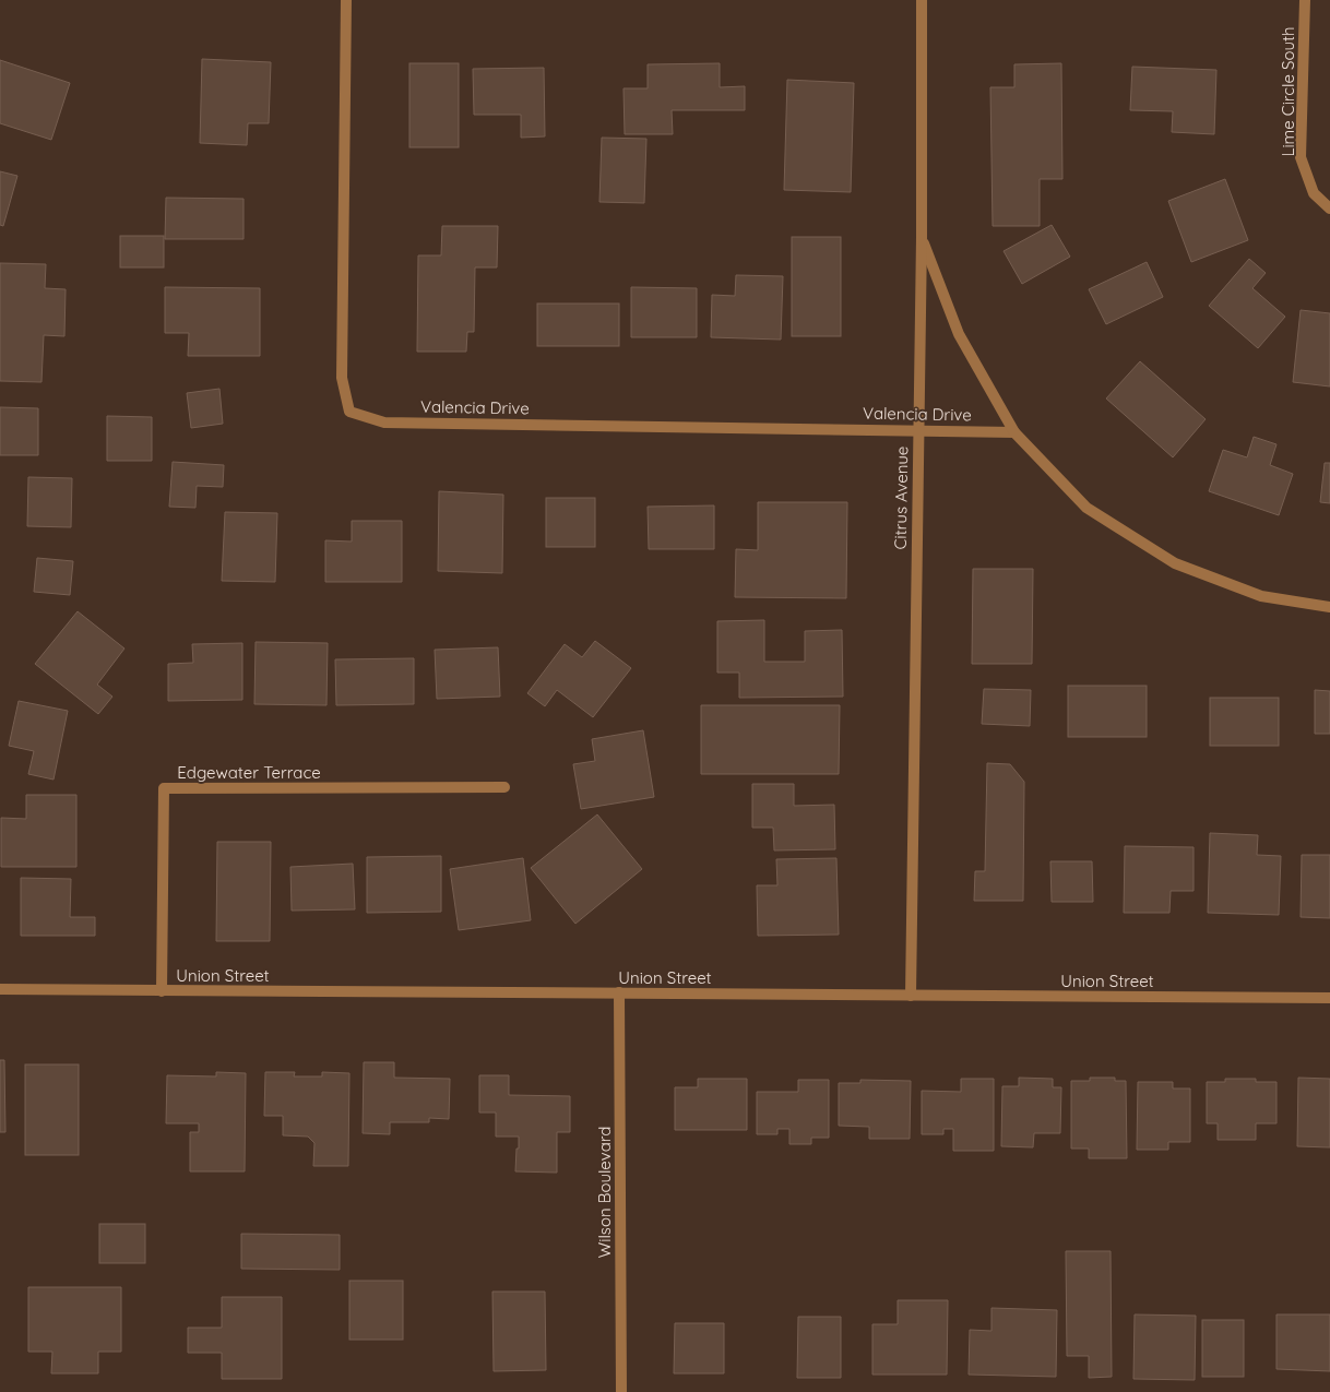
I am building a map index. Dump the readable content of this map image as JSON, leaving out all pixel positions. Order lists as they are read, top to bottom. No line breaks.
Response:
{"streets":{"street":["Lime Circle South","Valencia Drive","Citrus Avenue","Edgewater Terrace","Union Street","Wilson Boulevard"]},"crossings":[["Valencia Drive","Citrus Avenue"],["Citrus Avenue","Union Street"],["Edgewater Terrace","Union Street"],["Union Street","Wilson Boulevard"]]}
